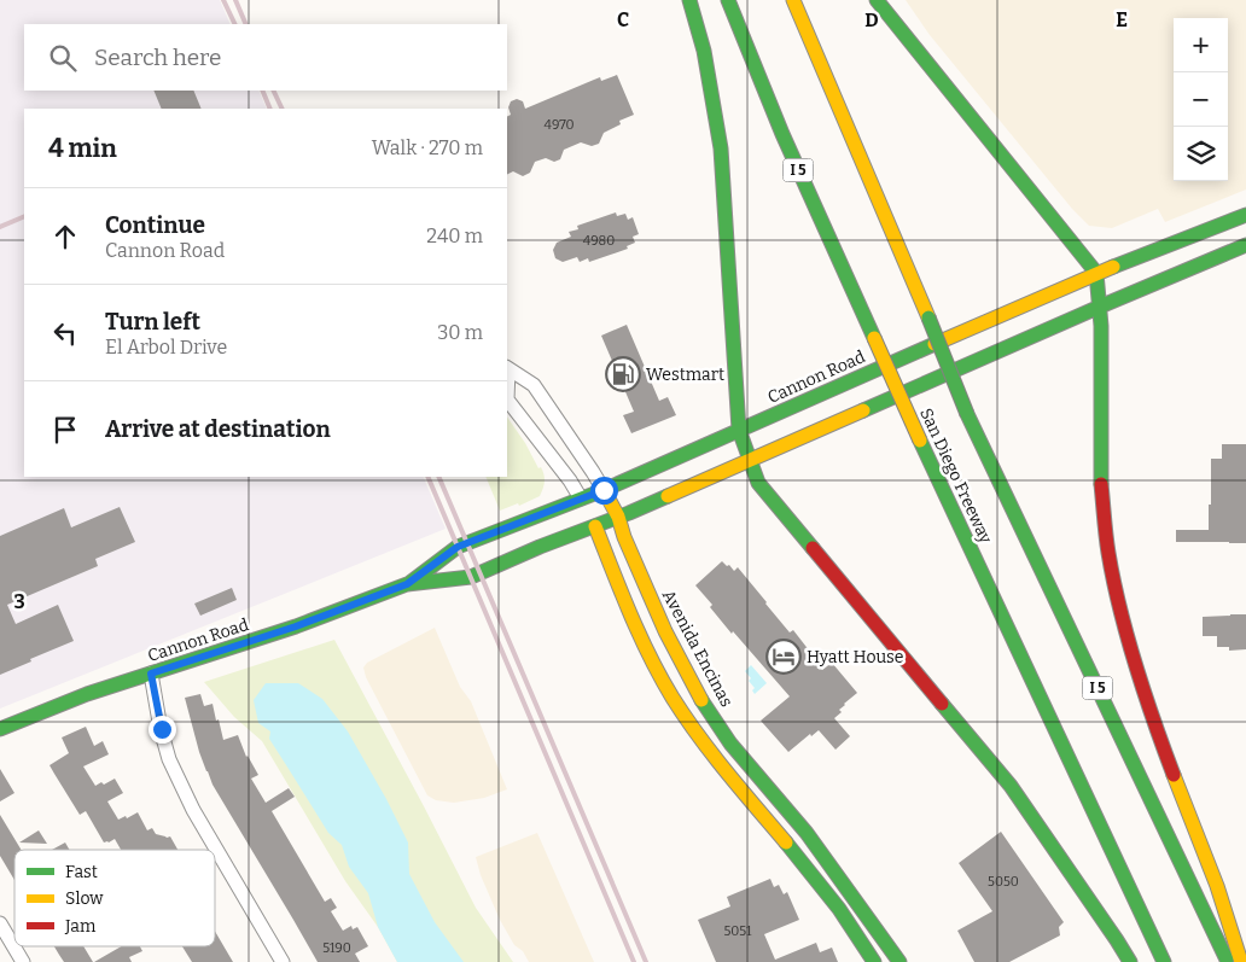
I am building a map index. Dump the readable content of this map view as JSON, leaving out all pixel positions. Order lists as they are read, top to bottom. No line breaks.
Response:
{"streets":{"main road":["I 5","Cannon Road","San Diego Freeway","Avenida Encinas"]},"crossings":[["Cannon Road","Avenida Encinas"]],"places":{"fuel station":["Westmart"],"hotel":["Hyatt House"]},"house_numbers":["4970","4980","5050","5051","5190"],"legend":["Fast","Slow","Jam"],"page":{"map_buttons":["+","−"],"search":"Search here","heading":["4 min","Walk · 270 m"],"list":[["Continue","Cannon Road","240 m"],["Turn left","El Arbol Drive","30 m"],"Arrive at destination"]},"grid":{"columns":["C","D","E"],"rows":["3"]}}
